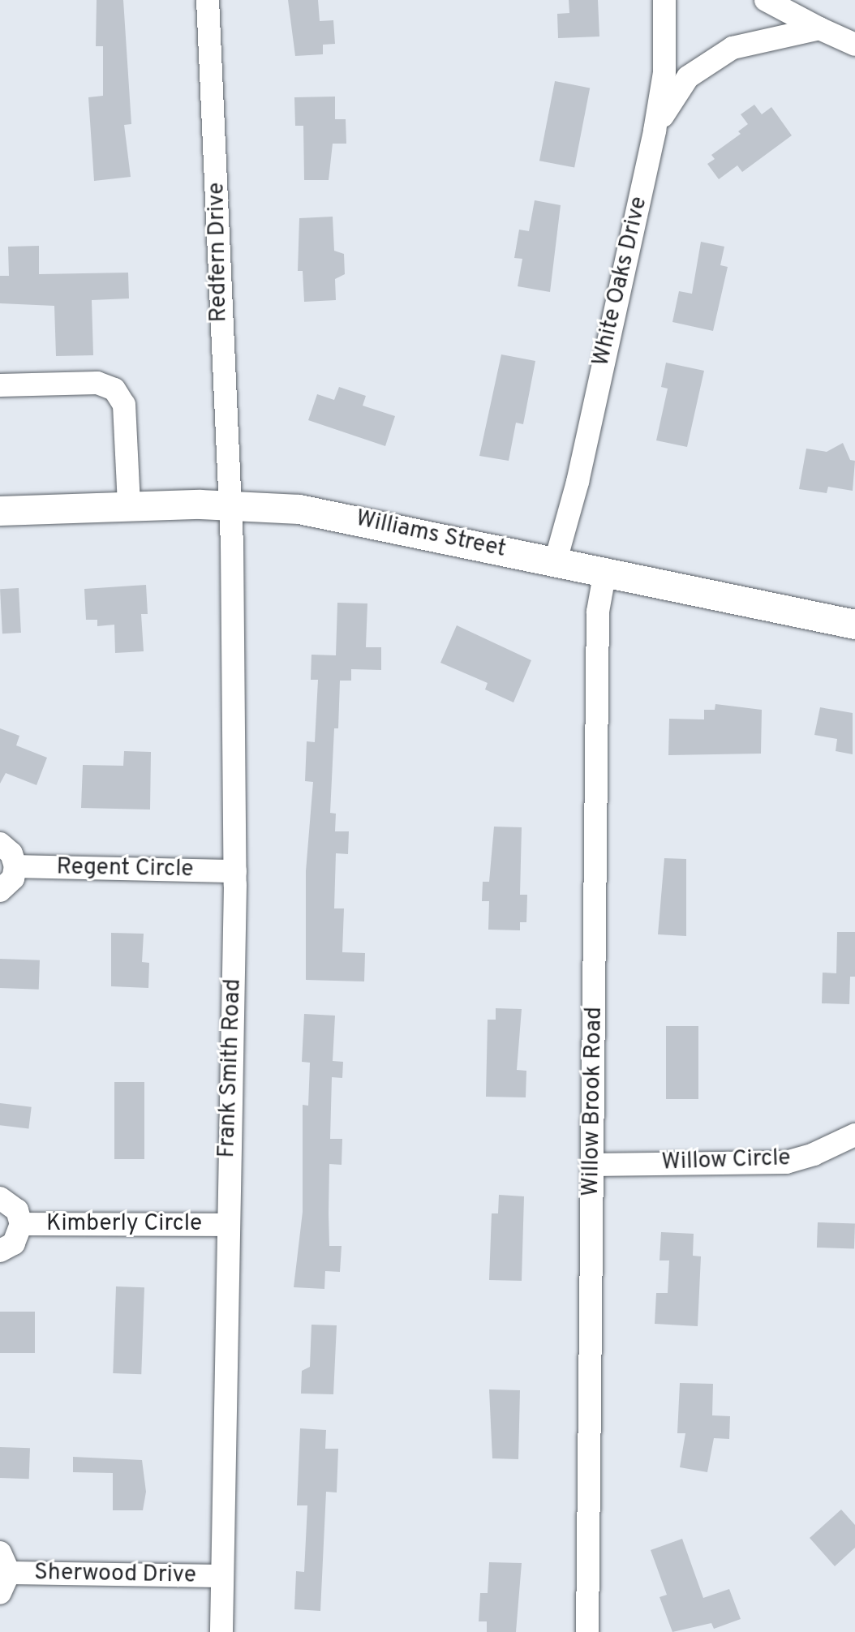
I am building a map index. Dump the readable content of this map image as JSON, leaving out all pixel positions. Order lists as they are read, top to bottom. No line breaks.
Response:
{"streets":{"main road":["Williams Street"],"street":["Redfern Drive","White Oaks Drive","Regent Circle","Frank Smith Road","Willow Brook Road","Willow Circle","Kimberly Circle","Sherwood Drive"]},"crossings":[["Redfern Drive","Williams Street"],["Redfern Drive","Frank Smith Road"],["White Oaks Drive","Williams Street"],["Williams Street","Frank Smith Road"],["Williams Street","Willow Brook Road"],["Regent Circle","Frank Smith Road"],["Frank Smith Road","Kimberly Circle"],["Frank Smith Road","Sherwood Drive"],["Willow Brook Road","Willow Circle"]]}
